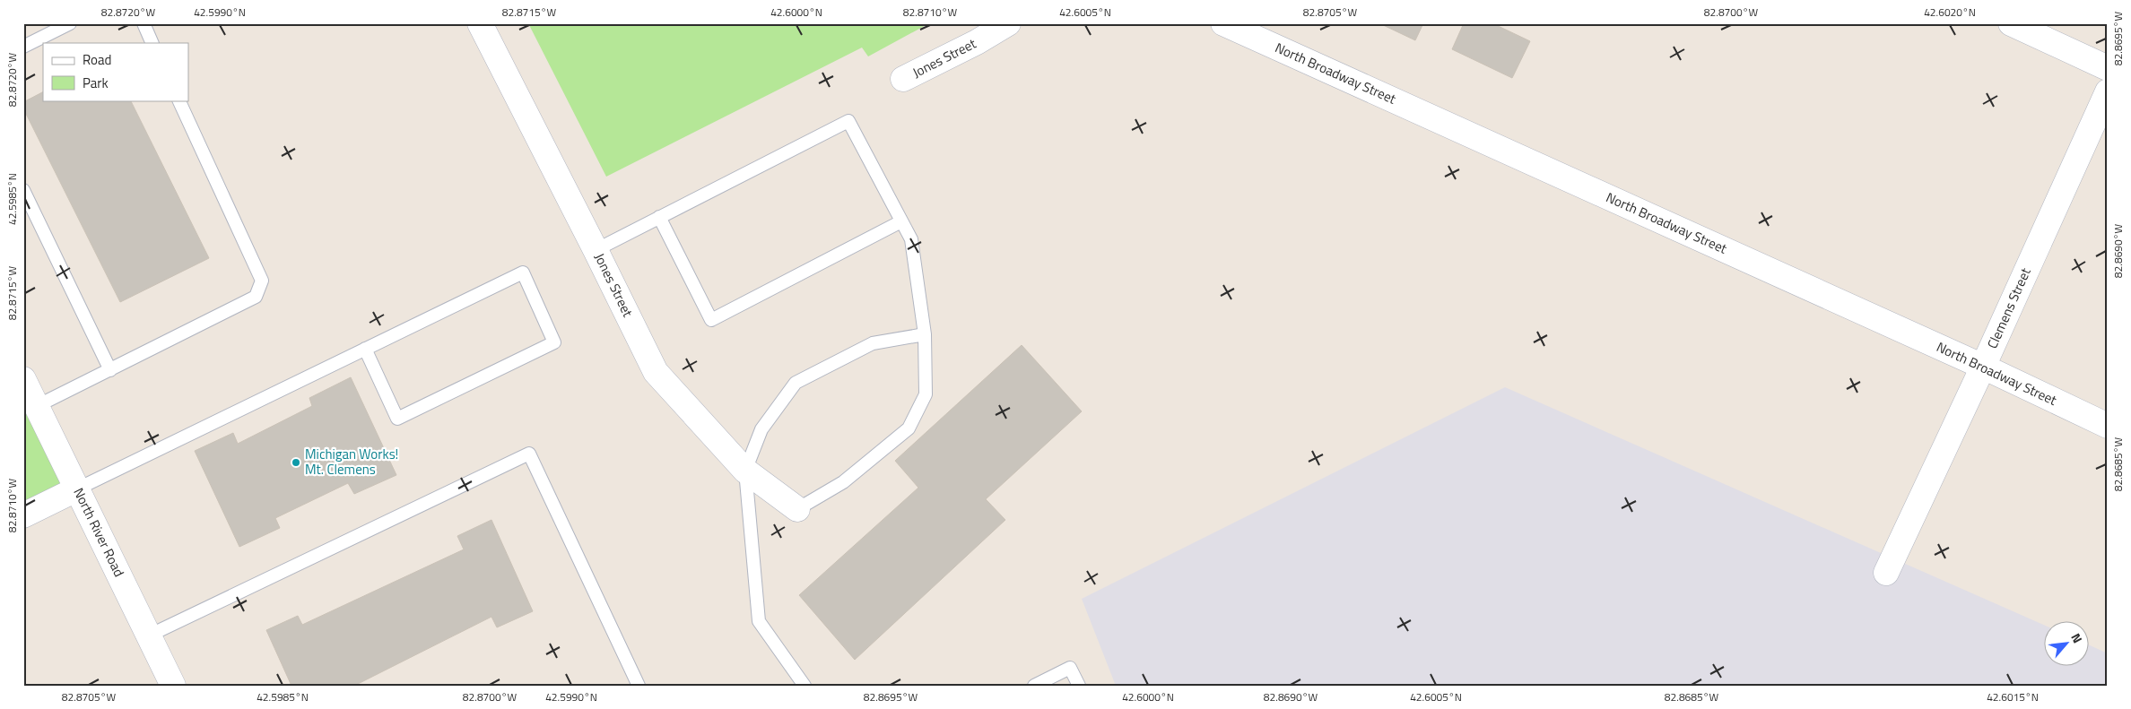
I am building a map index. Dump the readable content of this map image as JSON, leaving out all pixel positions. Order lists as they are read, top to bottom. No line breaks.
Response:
{"streets":{"street":["Jones Street","North Broadway Street","Clemens Street","North River Road"]},"crossings":[["North Broadway Street","Clemens Street"]],"places":["Michigan Works! Mt. Clemens"],"legend":["Road","Park"],"north":"top right","coordinates":["82.8720°W","42.5990°N","82.8715°W","42.6000°N","82.8710°W","42.6005°N","82.8705°W","82.8700°W","42.6020°N","82.8695°W","42.5985°N","82.8690°W","82.8685°W","42.6015°N"]}
